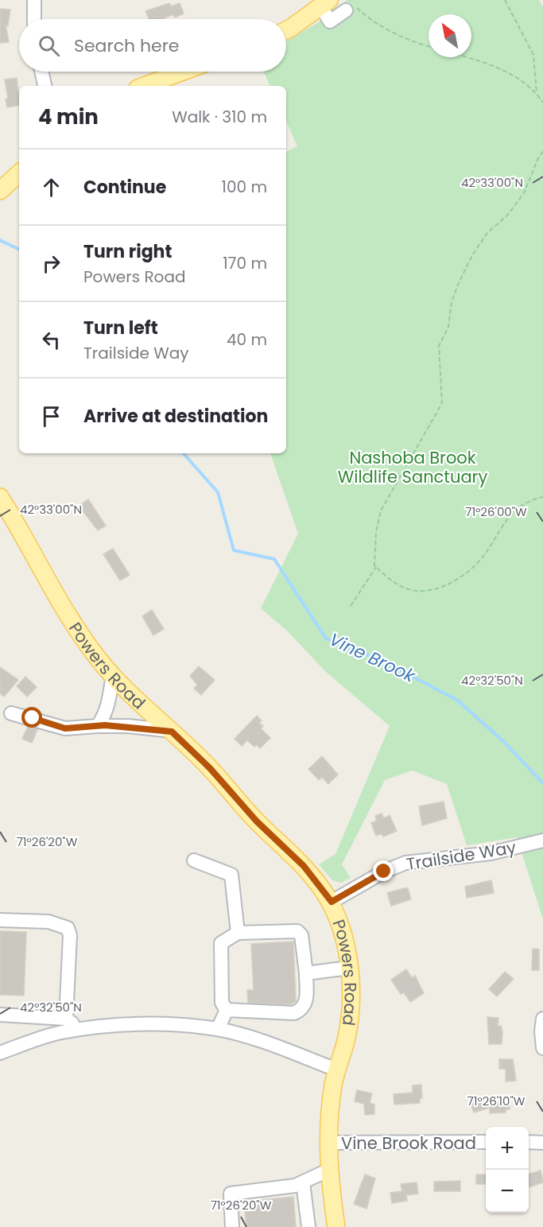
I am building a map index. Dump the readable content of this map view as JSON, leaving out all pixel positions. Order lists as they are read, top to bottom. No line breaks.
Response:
{"streets":{"main road":["Powers Road"],"street":["Trailside Way","Vine Brook Road"]},"crossings":[["Powers Road","Trailside Way"],["Powers Road","Vine Brook Road"]],"water":["Vine Brook"],"parks":["Nashoba Brook Wildlife Sanctuary"],"north":"top left","page":{"search":"Search here","heading":["4 min","Walk · 310 m"],"list":[["Continue","100 m"],["Turn right","Powers Road","170 m"],["Turn left","Trailside Way","40 m"],"Arrive at destination"],"map_buttons":["+","−"]},"coordinates":["42°33'00\"N","71°26'00\"W","42°32'50\"N","71°26'20\"W","71°26'10\"W"]}
